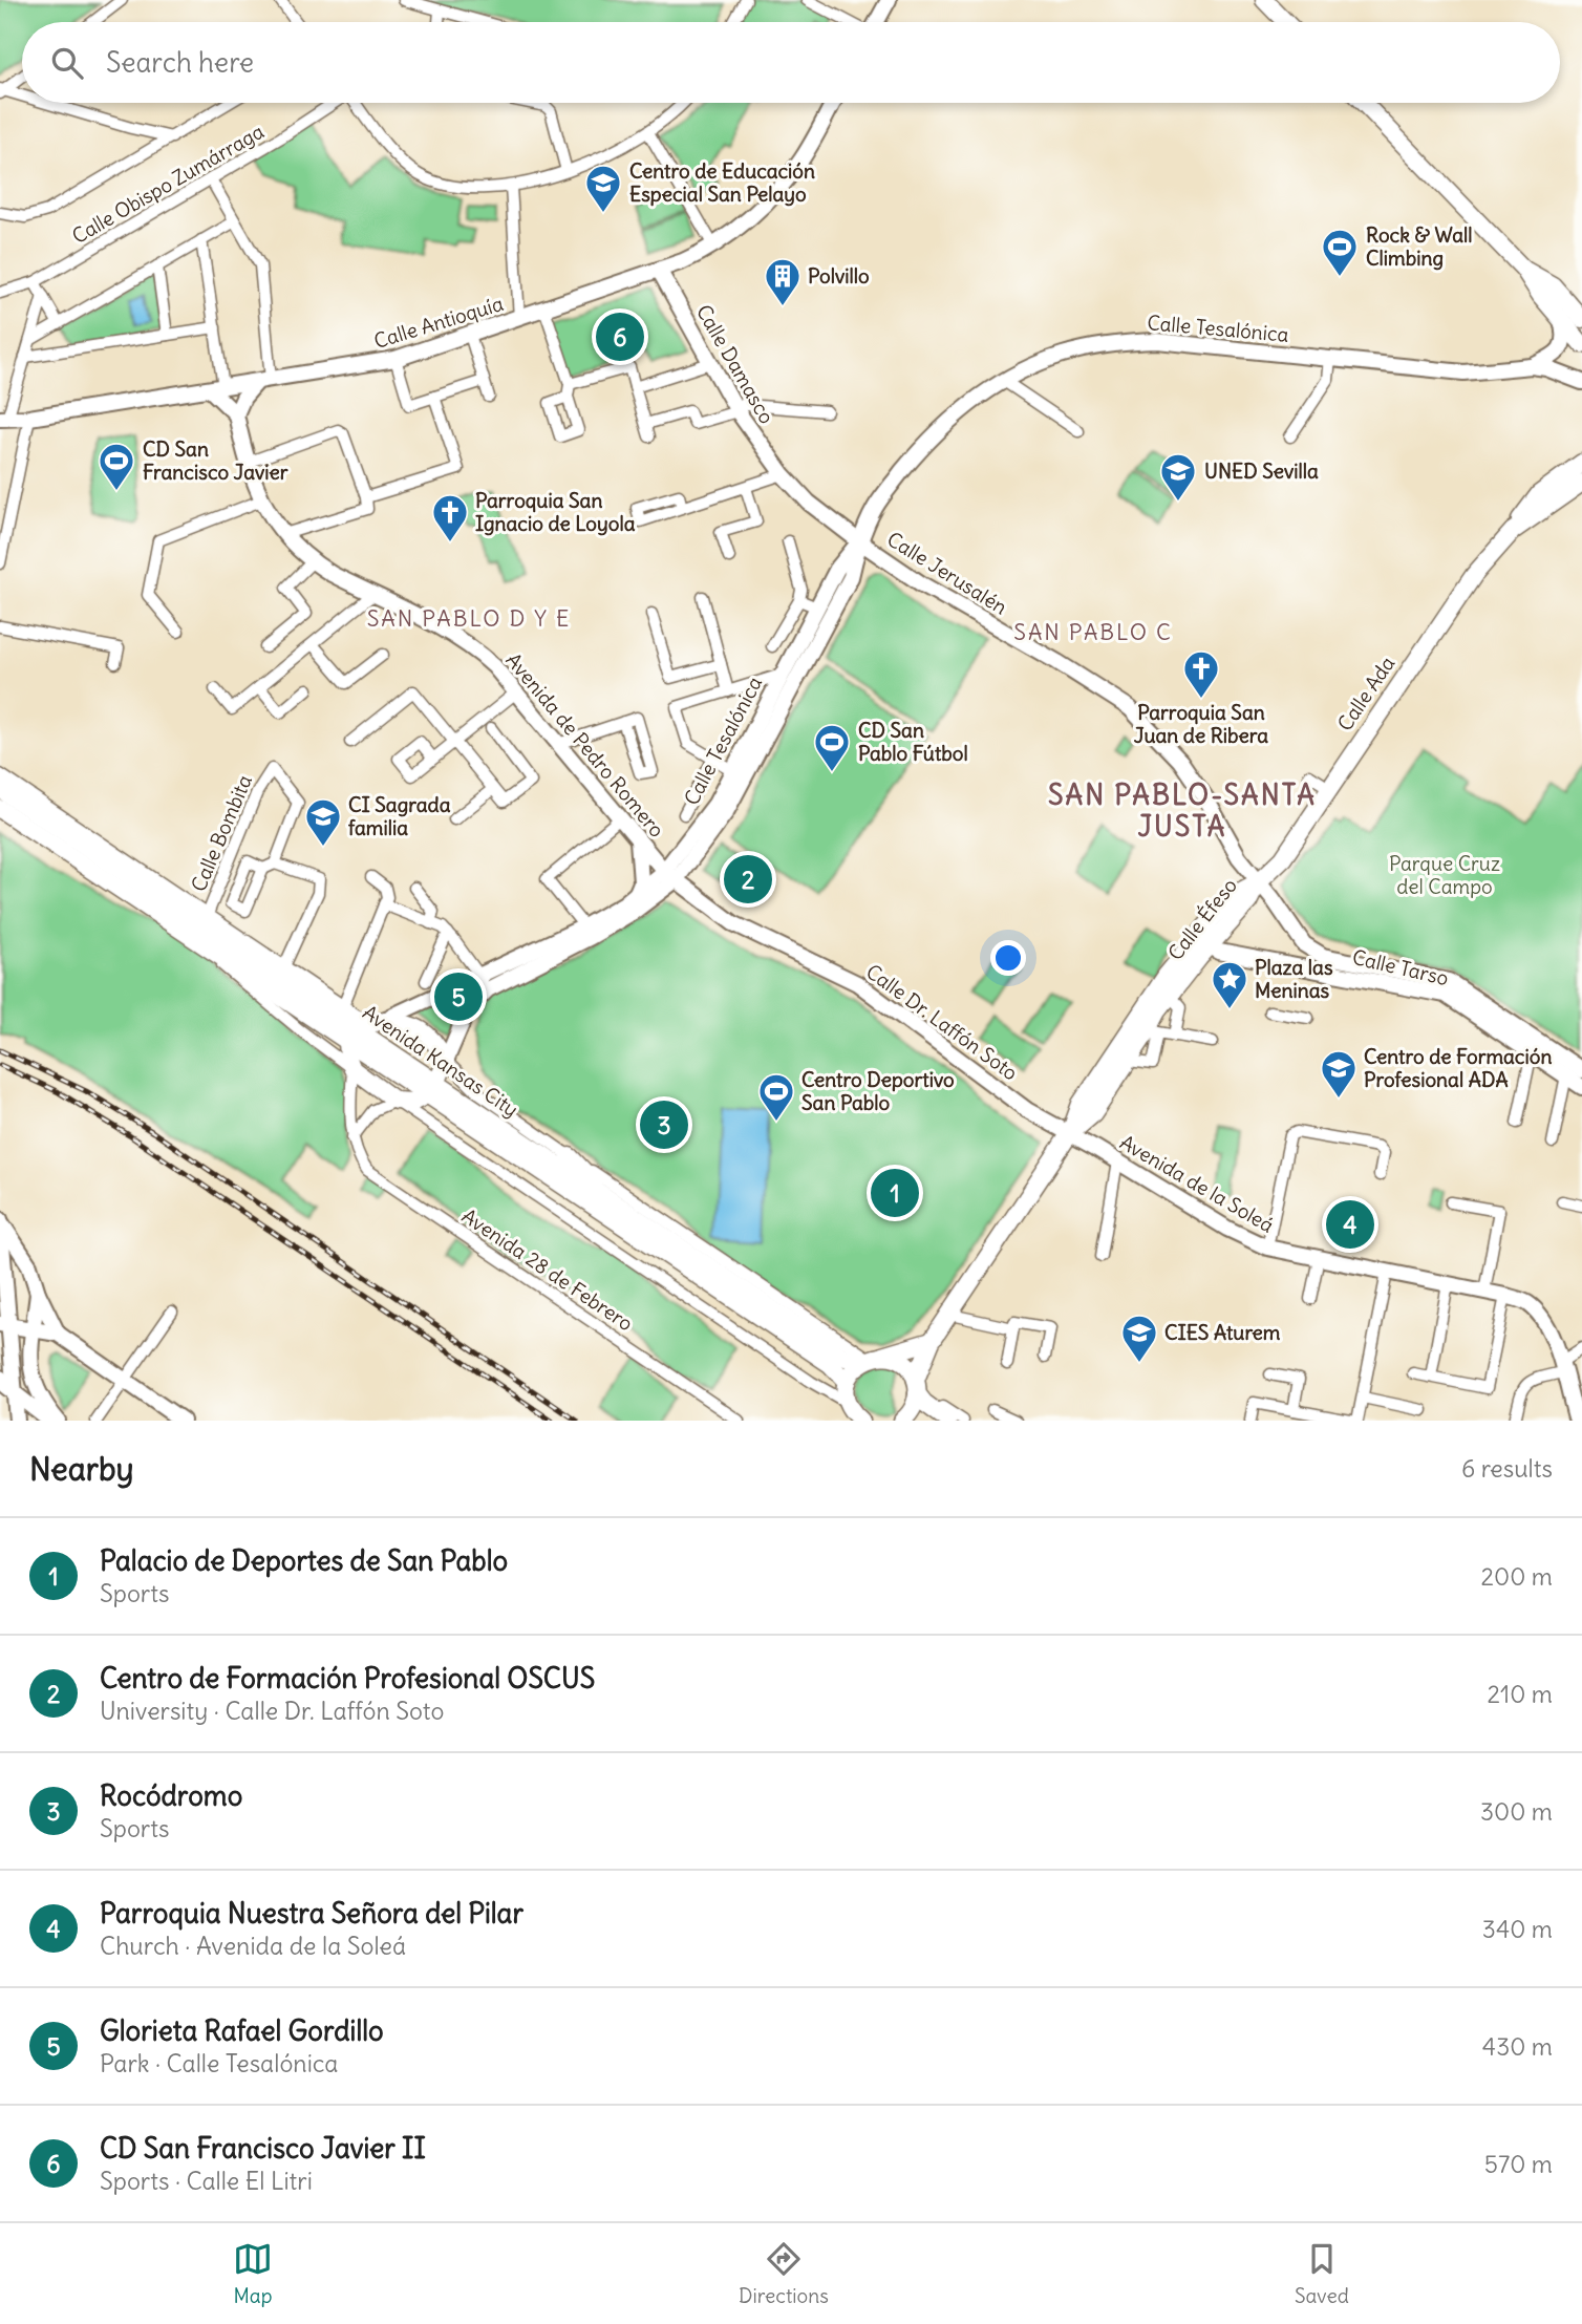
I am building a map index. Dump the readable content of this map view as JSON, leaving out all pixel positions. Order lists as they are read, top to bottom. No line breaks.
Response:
{"streets":{"main road":["Calle Ada","Calle Éfeso","Avenida Kansas City"],"street":["Calle Obispo Zumárraga","Calle Antioquía","Calle Tesalónica","Calle Damasco","Calle Jerusalén","Avenida de Pedro Romero","Calle Bombita","Calle Tarso","Calle Dr. Laffón Soto","Avenida de la Soleá","Avenida 28 de Febrero"]},"crossings":[["Calle Antioquía","Calle Damasco"],["Calle Tesalónica","Calle Damasco"],["Calle Tesalónica","Calle Jerusalén"],["Calle Tesalónica","Avenida de Pedro Romero"],["Calle Tesalónica","Calle Dr. Laffón Soto"],["Calle Tesalónica","Avenida Kansas City"],["Calle Damasco","Calle Jerusalén"],["Calle Jerusalén","Calle Ada"],["Calle Jerusalén","Calle Éfeso"],["Calle Ada","Calle Éfeso"],["Avenida de Pedro Romero","Calle Dr. Laffón Soto"],["Calle Bombita","Avenida Kansas City"],["Calle Éfeso","Calle Tarso"],["Calle Éfeso","Calle Dr. Laffón Soto"],["Calle Éfeso","Avenida de la Soleá"],["Calle Dr. Laffón Soto","Avenida de la Soleá"]],"districts":["SAN PABLO D Y E","SAN PABLO C","SAN PABLO-SANTA JUSTA"],"parks":["Parque Cruz del Campo"],"places":{"school or university":["Centro de Educación Especial San Pelayo","UNED Sevilla","CI Sagrada familia","Centro de Formación Profesional ADA","CIES Aturem"],"sports":["Rock & Wall Climbing","CD San Francisco Javier","CD San Pablo Fútbol","Centro Deportivo San Pablo"],"building":["Polvillo"],"church":["Parroquia San Ignacio de Loyola","Parroquia San Juan de Ribera"],"place":["Plaza las Meninas"]},"page":{"search":"Search here","pins":["6","2","5","3","1","4"],"heading":["Nearby","6 results"],"list":[{"mark":"1","name":"Palacio de Deportes de San Pablo","note":"Sports","value":"200 m"},{"mark":"2","name":"Centro de Formación Profesional OSCUS","note":"University · Calle Dr. Laffón Soto","value":"210 m"},{"mark":"3","name":"Rocódromo","note":"Sports","value":"300 m"},{"mark":"4","name":"Parroquia Nuestra Señora del Pilar","note":"Church · Avenida de la Soleá","value":"340 m"},{"mark":"5","name":"Glorieta Rafael Gordillo","note":"Park · Calle Tesalónica","value":"430 m"},{"mark":"6","name":"CD San Francisco Javier II","note":"Sports · Calle El Litri","value":"570 m"}],"nav":["Map","Directions","Saved"]}}
